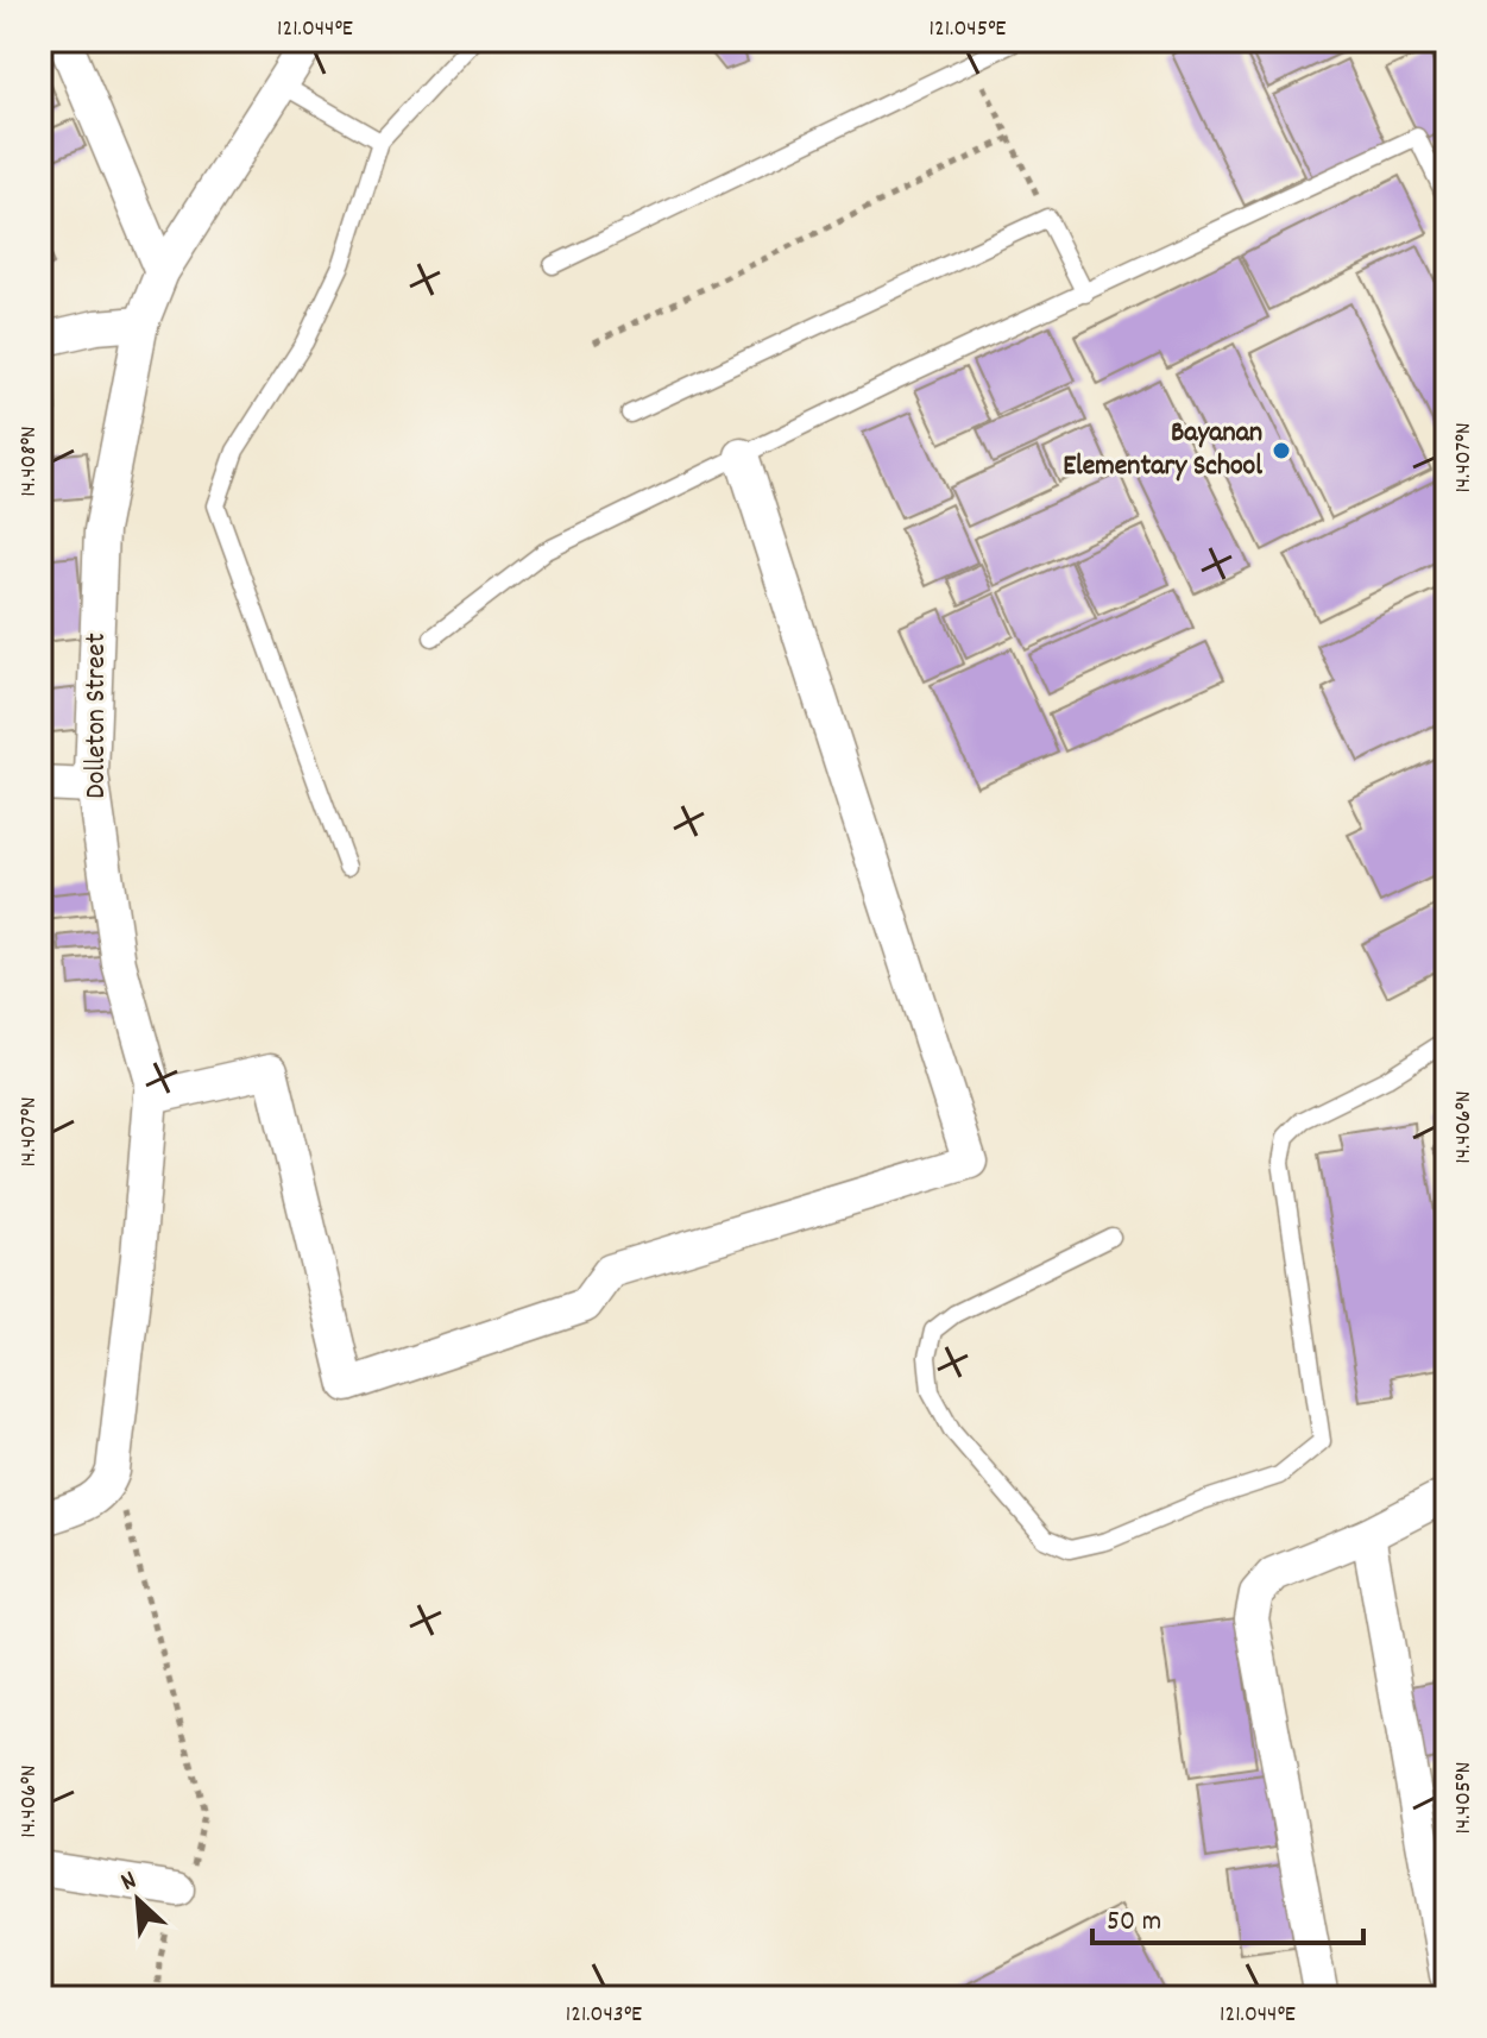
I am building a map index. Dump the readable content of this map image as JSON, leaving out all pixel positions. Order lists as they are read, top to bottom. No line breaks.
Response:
{"streets":{"street":["Dolleton Street"]},"places":["Bayanan Elementary School"],"scale_bar":"50 m","north":"top left","coordinates":["121.044°E","121.045°E","14.407°N","14.408°N","14.406°N","14.405°N","121.043°E"]}
